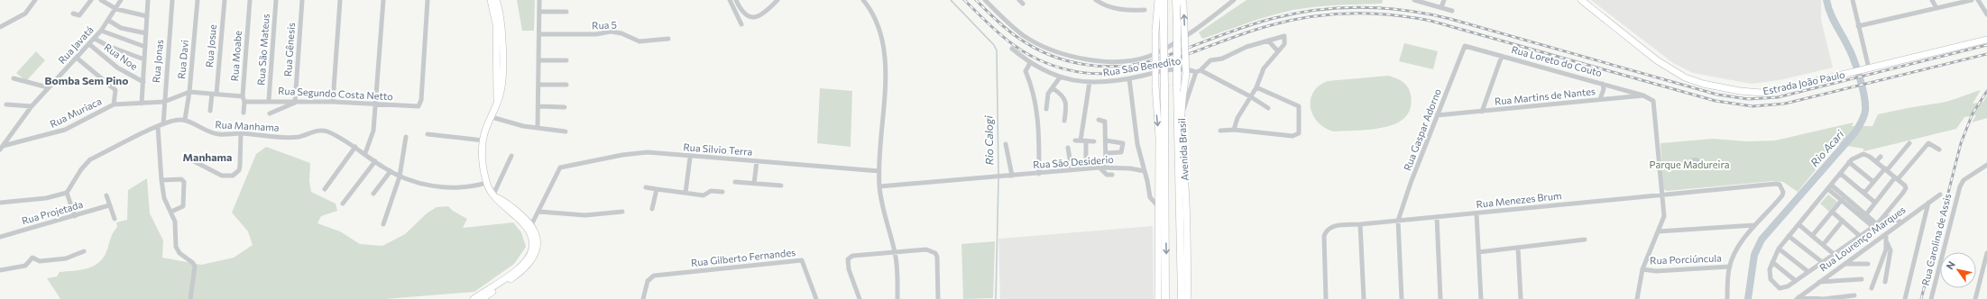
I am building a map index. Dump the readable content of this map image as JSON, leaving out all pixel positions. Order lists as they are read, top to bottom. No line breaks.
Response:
{"streets":{"highway":["Avenida Brasil"],"main road":["Estrada João Paulo"],"street":["Rua 5","Rua Javatá","Rua Josue","Rua São Mateus","Rua Gênesis","Rua Moabe","Rua Noe","Rua Davi","Rua Jonas","Rua Loreto do Couto","Rua Sāo Benedito","Rua Segundo Costa Netto","Rua Martins de Nantes","Rua Muriaca","Rua Manhama","Rua Gaspar Adorno","Rua Silvio Terra","Rua Sāo Desiderio","Rua Menezes Brum","Rua Projetada","Rua Lourenço Marques","Rua Carolina de Assis","Rua Gilberto Fernandes","Rua Porciúncula"]},"crossings":[["Rua Javatá","Rua Noe"],["Rua Javatá","Rua Muriaca"],["Rua Josue","Rua Muriaca"],["Rua São Mateus","Rua Segundo Costa Netto"],["Rua Gênesis","Rua Segundo Costa Netto"],["Rua Moabe","Rua Segundo Costa Netto"],["Rua Moabe","Rua Muriaca"],["Rua Davi","Rua Muriaca"],["Rua Davi","Rua Manhama"],["Rua Jonas","Rua Muriaca"],["Rua Loreto do Couto","Rua Martins de Nantes"],["Rua Loreto do Couto","Rua Gaspar Adorno"],["Rua Segundo Costa Netto","Rua Muriaca"],["Rua Martins de Nantes","Rua Gaspar Adorno"],["Rua Gaspar Adorno","Rua Menezes Brum"]],"districts":["Bomba Sem Pino","Manhama"],"water":["Rio Calogi","Rio Acari"],"parks":["Parque Madureira"],"north":"top left"}
